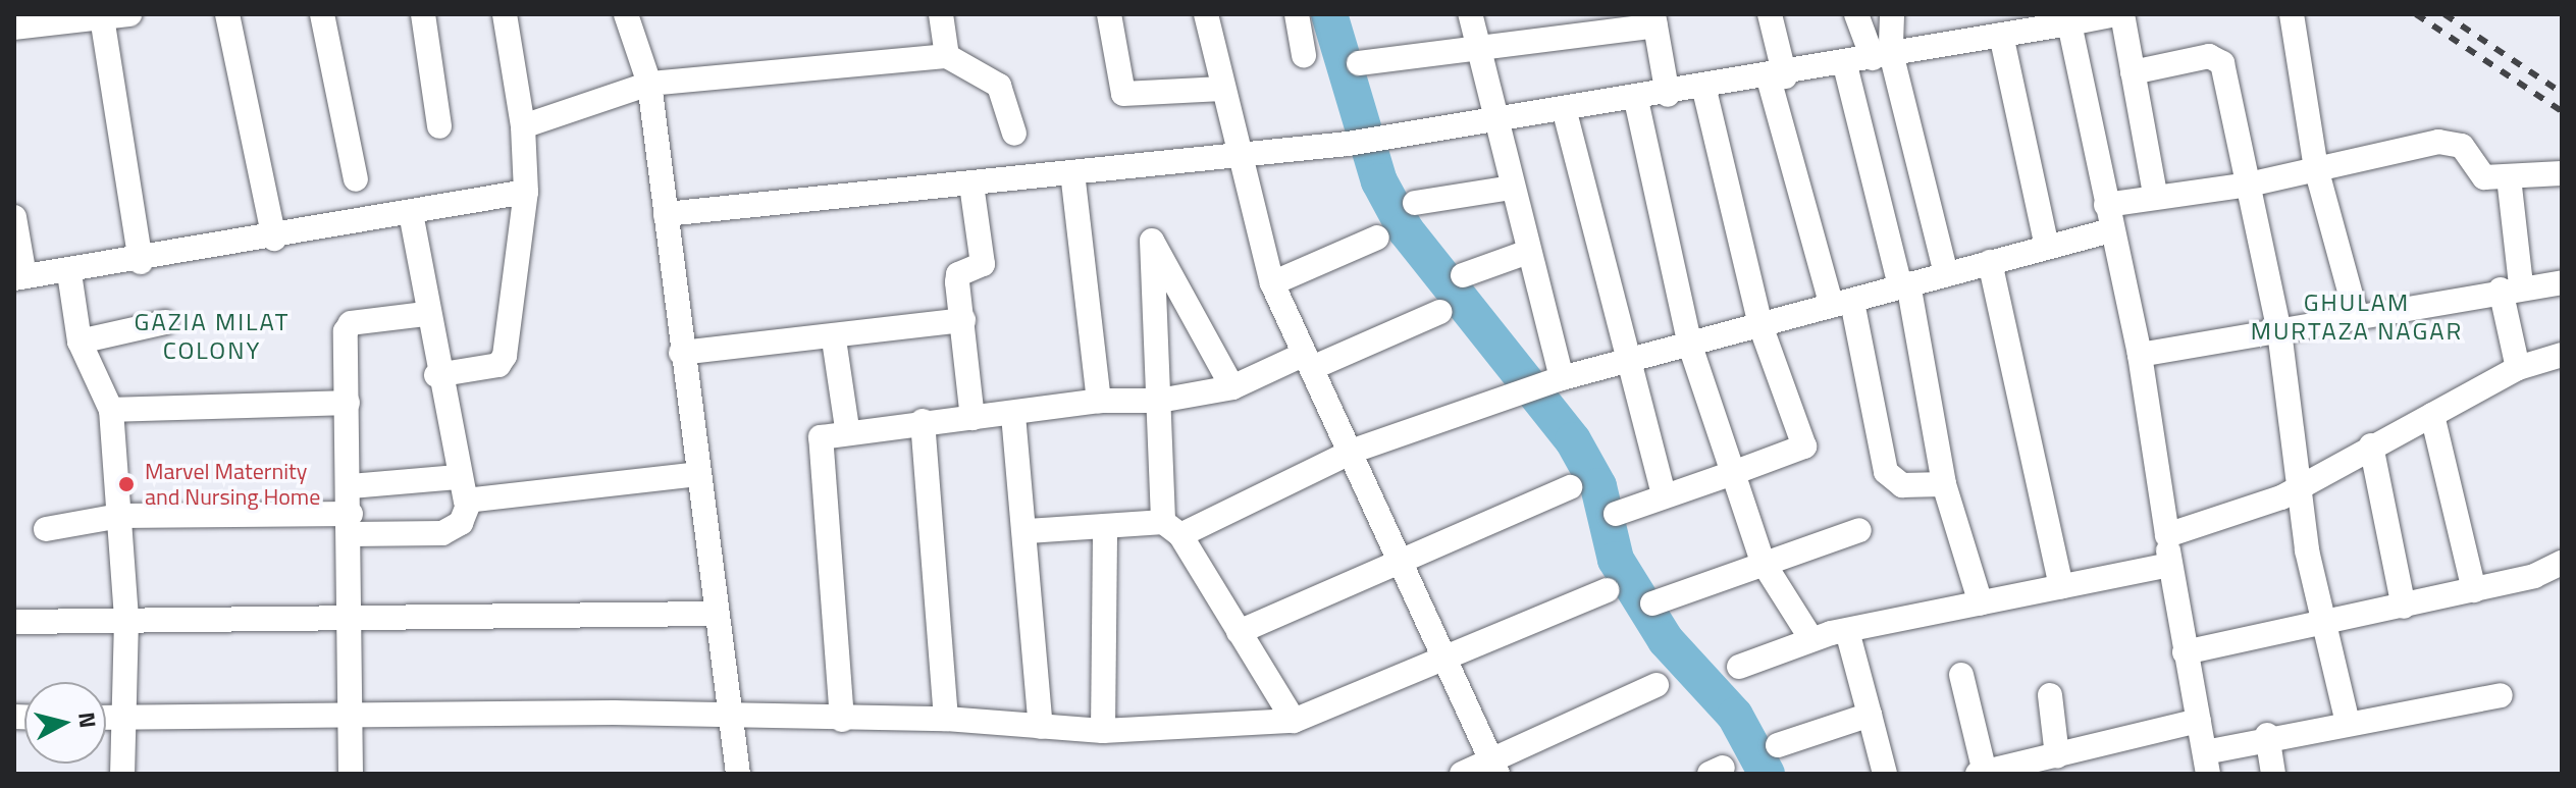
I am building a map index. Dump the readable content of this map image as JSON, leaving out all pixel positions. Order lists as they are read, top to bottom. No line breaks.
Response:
{"districts":["GHULAM MURTAZA NAGAR","GAZIA MILAT COLONY"],"places":["Marvel Maternity and Nursing Home"],"north":"right"}
